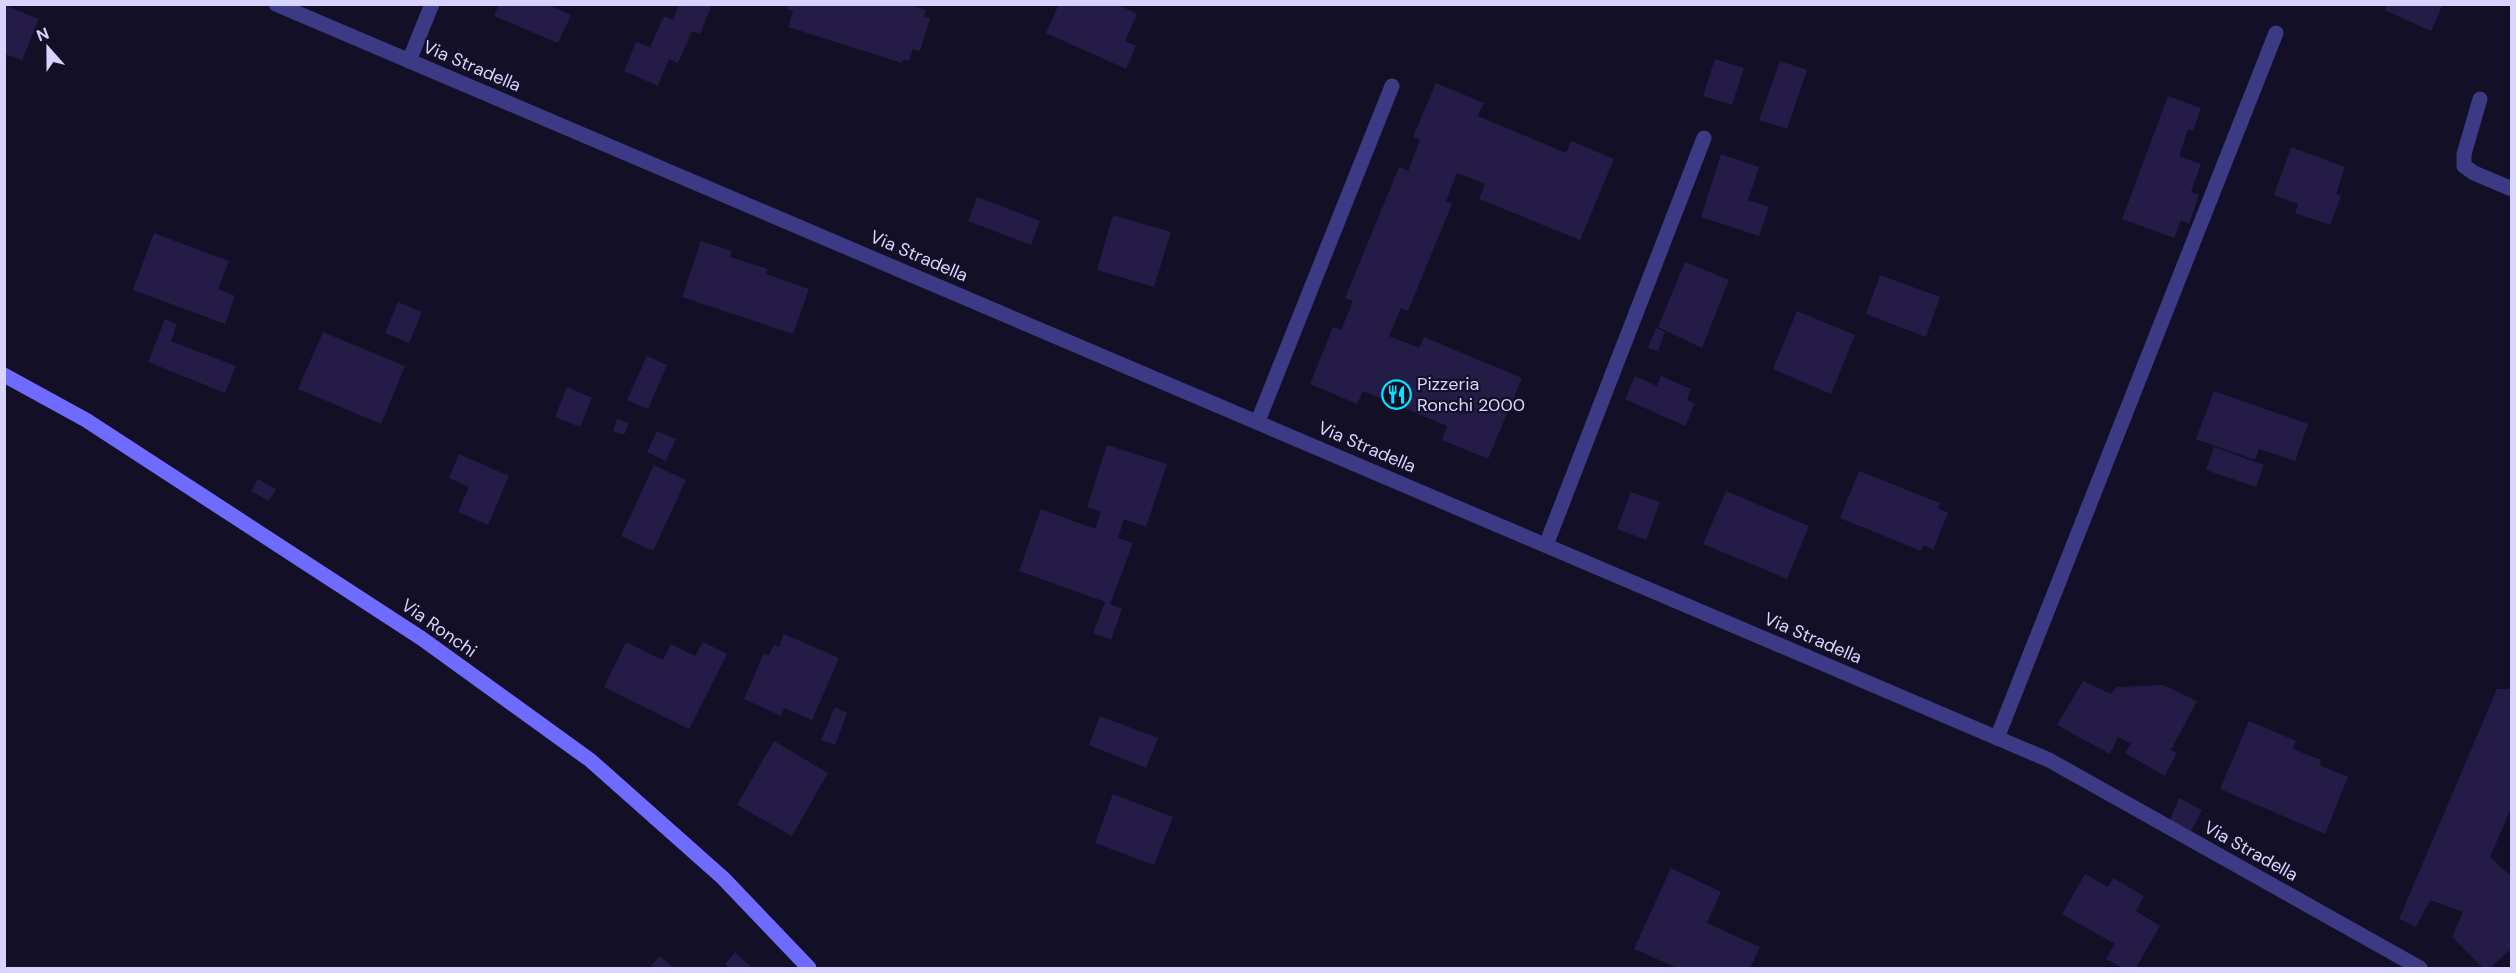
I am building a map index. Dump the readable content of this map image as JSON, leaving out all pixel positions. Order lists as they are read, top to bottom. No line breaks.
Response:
{"streets":{"street":["Via Stradella","Via Ronchi"]},"places":{"restaurant":["Pizzeria Ronchi 2000"]},"north":"top"}
